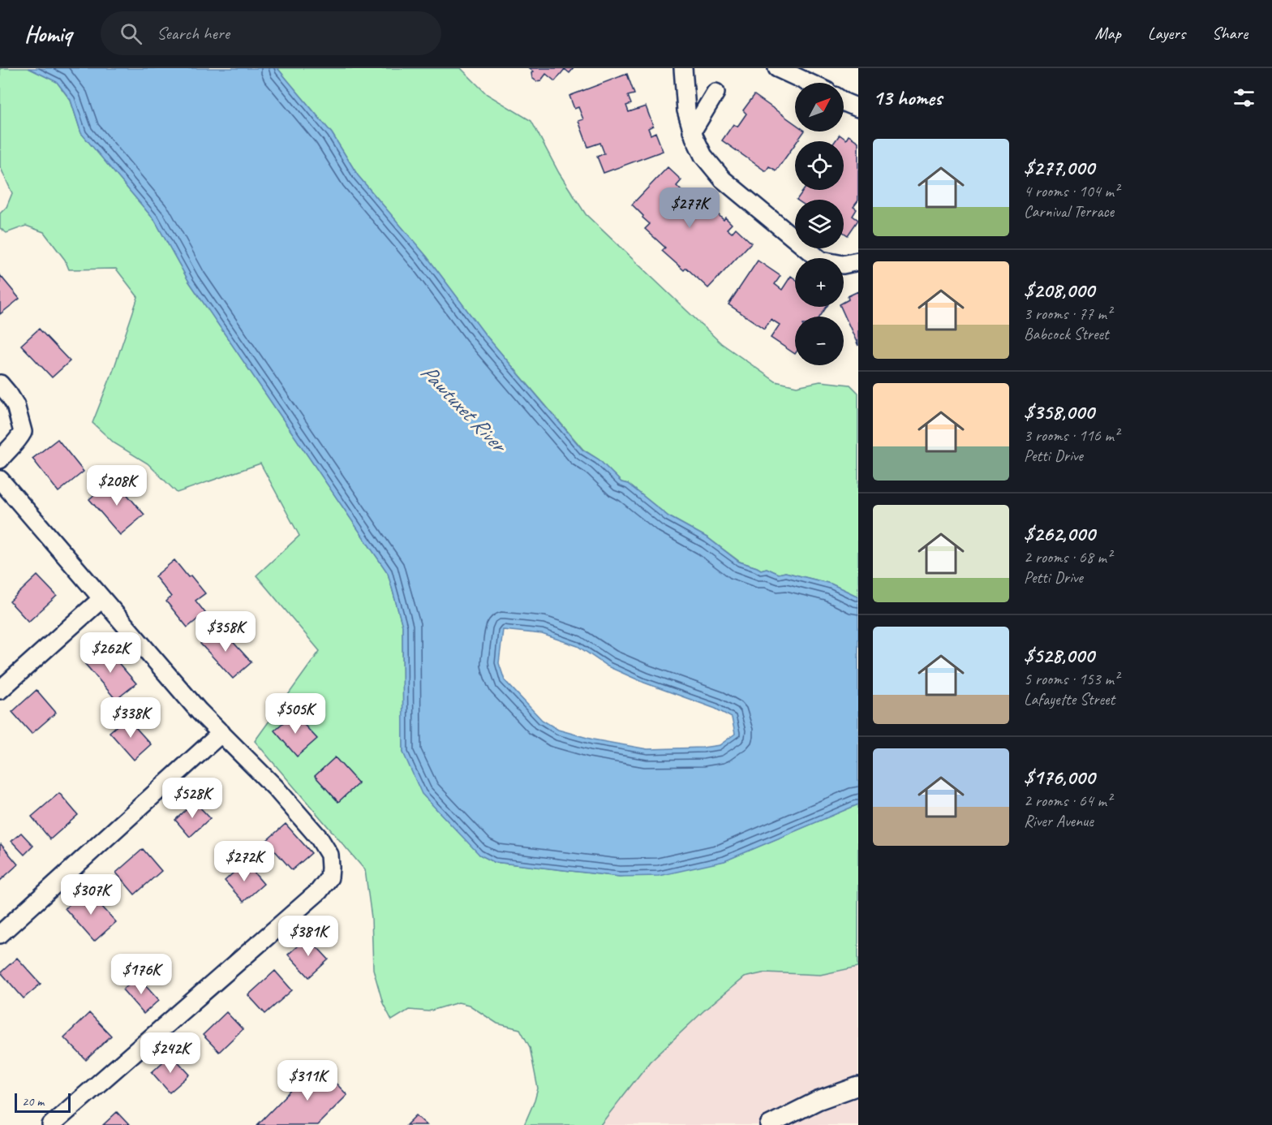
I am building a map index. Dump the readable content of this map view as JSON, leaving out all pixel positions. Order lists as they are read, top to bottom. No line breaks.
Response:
{"water":["Pawtuxet River"],"scale_bar":"20 m","north":"top right","page":{"header":"Homiq","search":"Search here","nav":["Map","Layers","Share"],"heading":"13 homes","map_buttons":["+","−"],"list":[{"name":"$277,000","note":"4 rooms · 104 m² · Carnival Terrace"},{"name":"$208,000","note":"3 rooms · 77 m² · Babcock Street"},{"name":"$358,000","note":"3 rooms · 116 m² · Petti Drive"},{"name":"$262,000","note":"2 rooms · 68 m² · Petti Drive"},{"name":"$528,000","note":"5 rooms · 153 m² · Lafayette Street"},{"name":"$176,000","note":"2 rooms · 64 m² · River Avenue"}],"price":["$277K","$208K","$358K","$262K","$505K","$338K","$528K","$272K","$307K","$381K","$176K","$242K","$311K"],"scale":"20 m"}}
